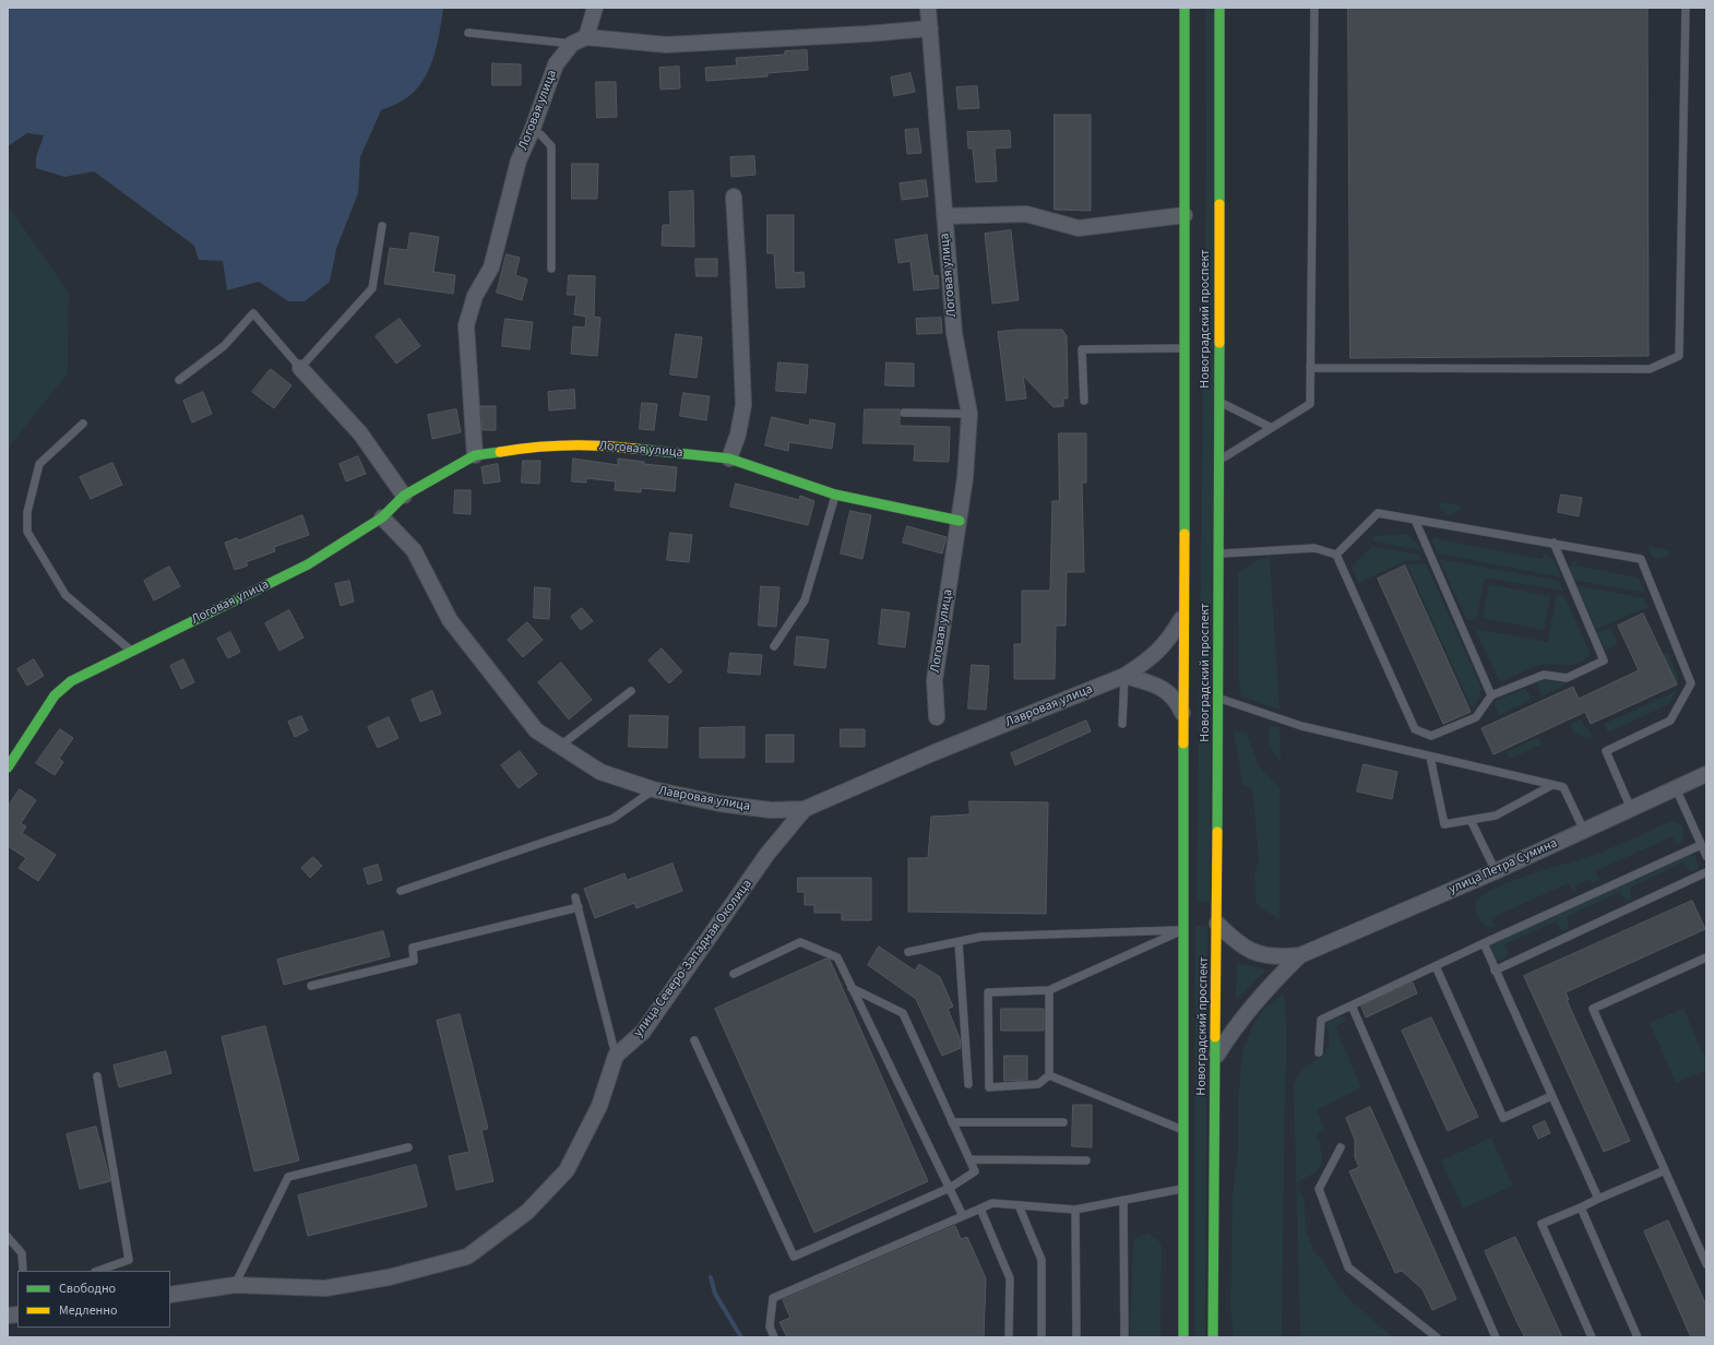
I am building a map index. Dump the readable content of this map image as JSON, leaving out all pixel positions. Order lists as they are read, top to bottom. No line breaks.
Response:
{"streets":{"main road":["Логовая улица","Новоградский проспект"],"street":["Лавровая улица","улица Петра Сумина","улица Северо-Западная Околица"]},"crossings":[["Логовая улица","Лавровая улица"],["Новоградский проспект","Лавровая улица"],["Лавровая улица","улица Северо-Западная Околица"]],"legend":["Свободно","Медленно"]}
